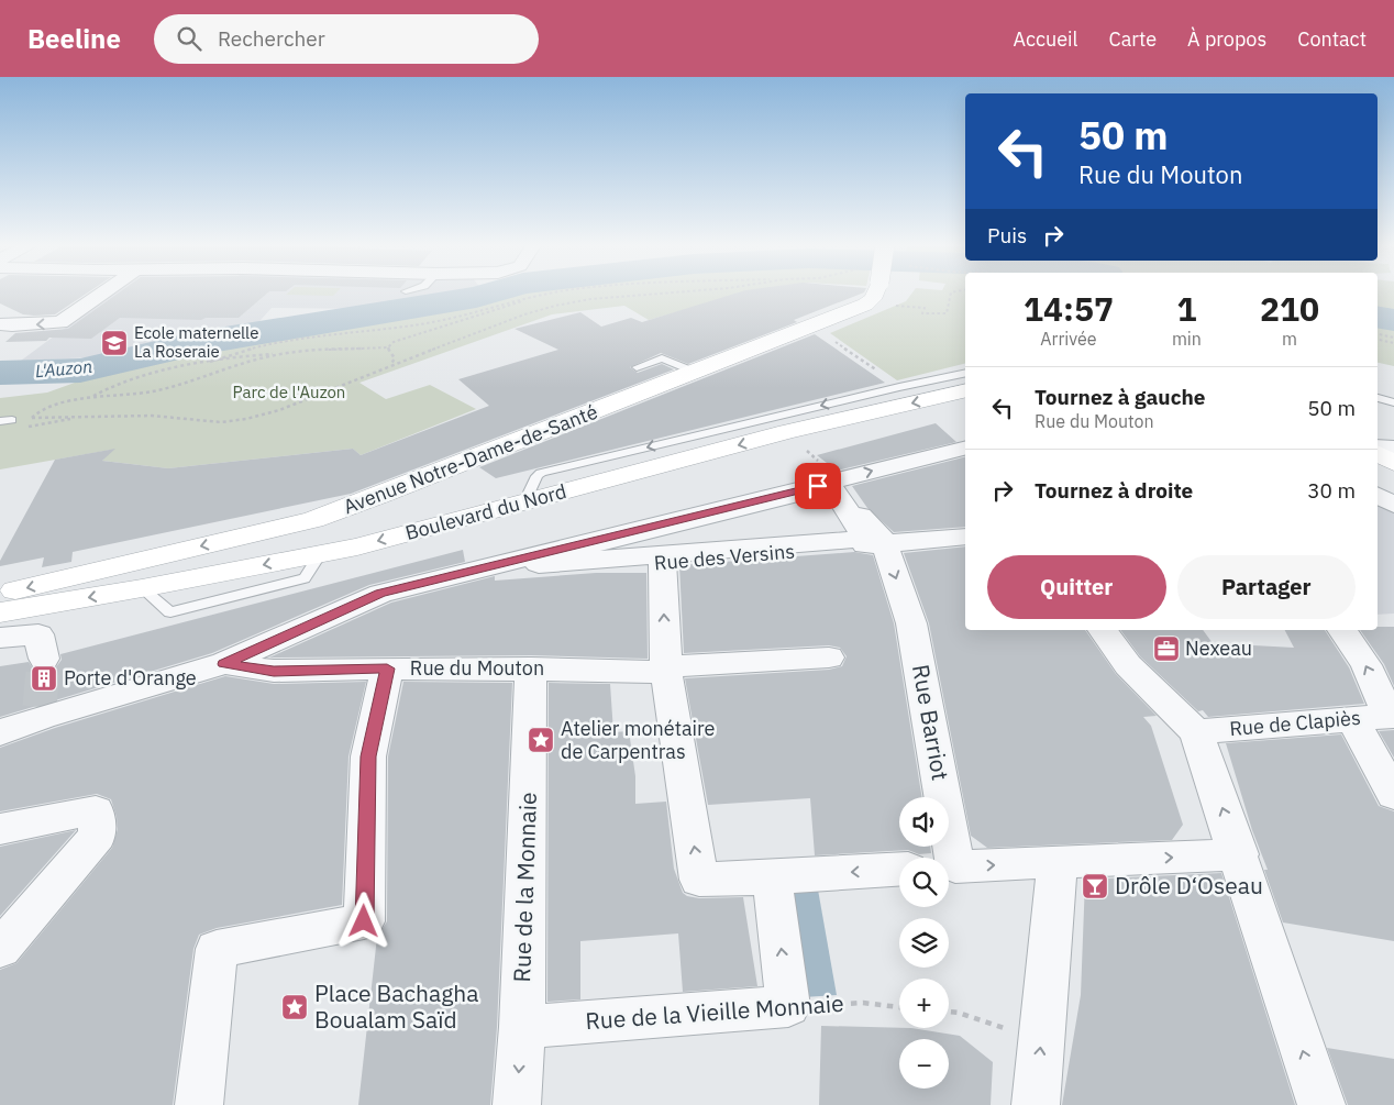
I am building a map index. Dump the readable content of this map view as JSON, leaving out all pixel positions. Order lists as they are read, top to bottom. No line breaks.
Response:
{"streets":{"main road":["Avenue Notre-Dame-de-Santé","Boulevard du Nord"],"street":["Rue des Versins","Rue du Mouton","Rue Barriot","Rue de Clapiès","Rue de la Monnaie","Rue de la Vieille Monnaie"]},"crossings":[["Rue des Versins","Rue Barriot"],["Rue du Mouton","Rue de la Monnaie"],["Rue de la Monnaie","Rue de la Vieille Monnaie"]],"one_way":["Boulevard du Nord"],"water":["L'Auzon"],"parks":["Parc de l'Auzon"],"places":{"school or university":["Ecole maternelle La Roseraie"],"office":["Nexeau"],"building":["Porte d'Orange"],"place":["Atelier monétaire de Carpentras","Place Bachagha Boualam Saïd"],"bar":["Drôle D‘Oseau"]},"page":{"header":"Beeline","search":"Rechercher","nav":["Accueil","Carte","À propos","Contact"],"turn":["50 m","Rue du Mouton"],"then":"Puis","eta":["14:57","Arrivée","1","min","210","m"],"list":[{"name":"Tournez à gauche","note":"Rue du Mouton","value":"50 m"},{"name":"Tournez à droite","value":"30 m"}],"buttons":["Quitter","Partager"],"map_buttons":["+","−"]}}
